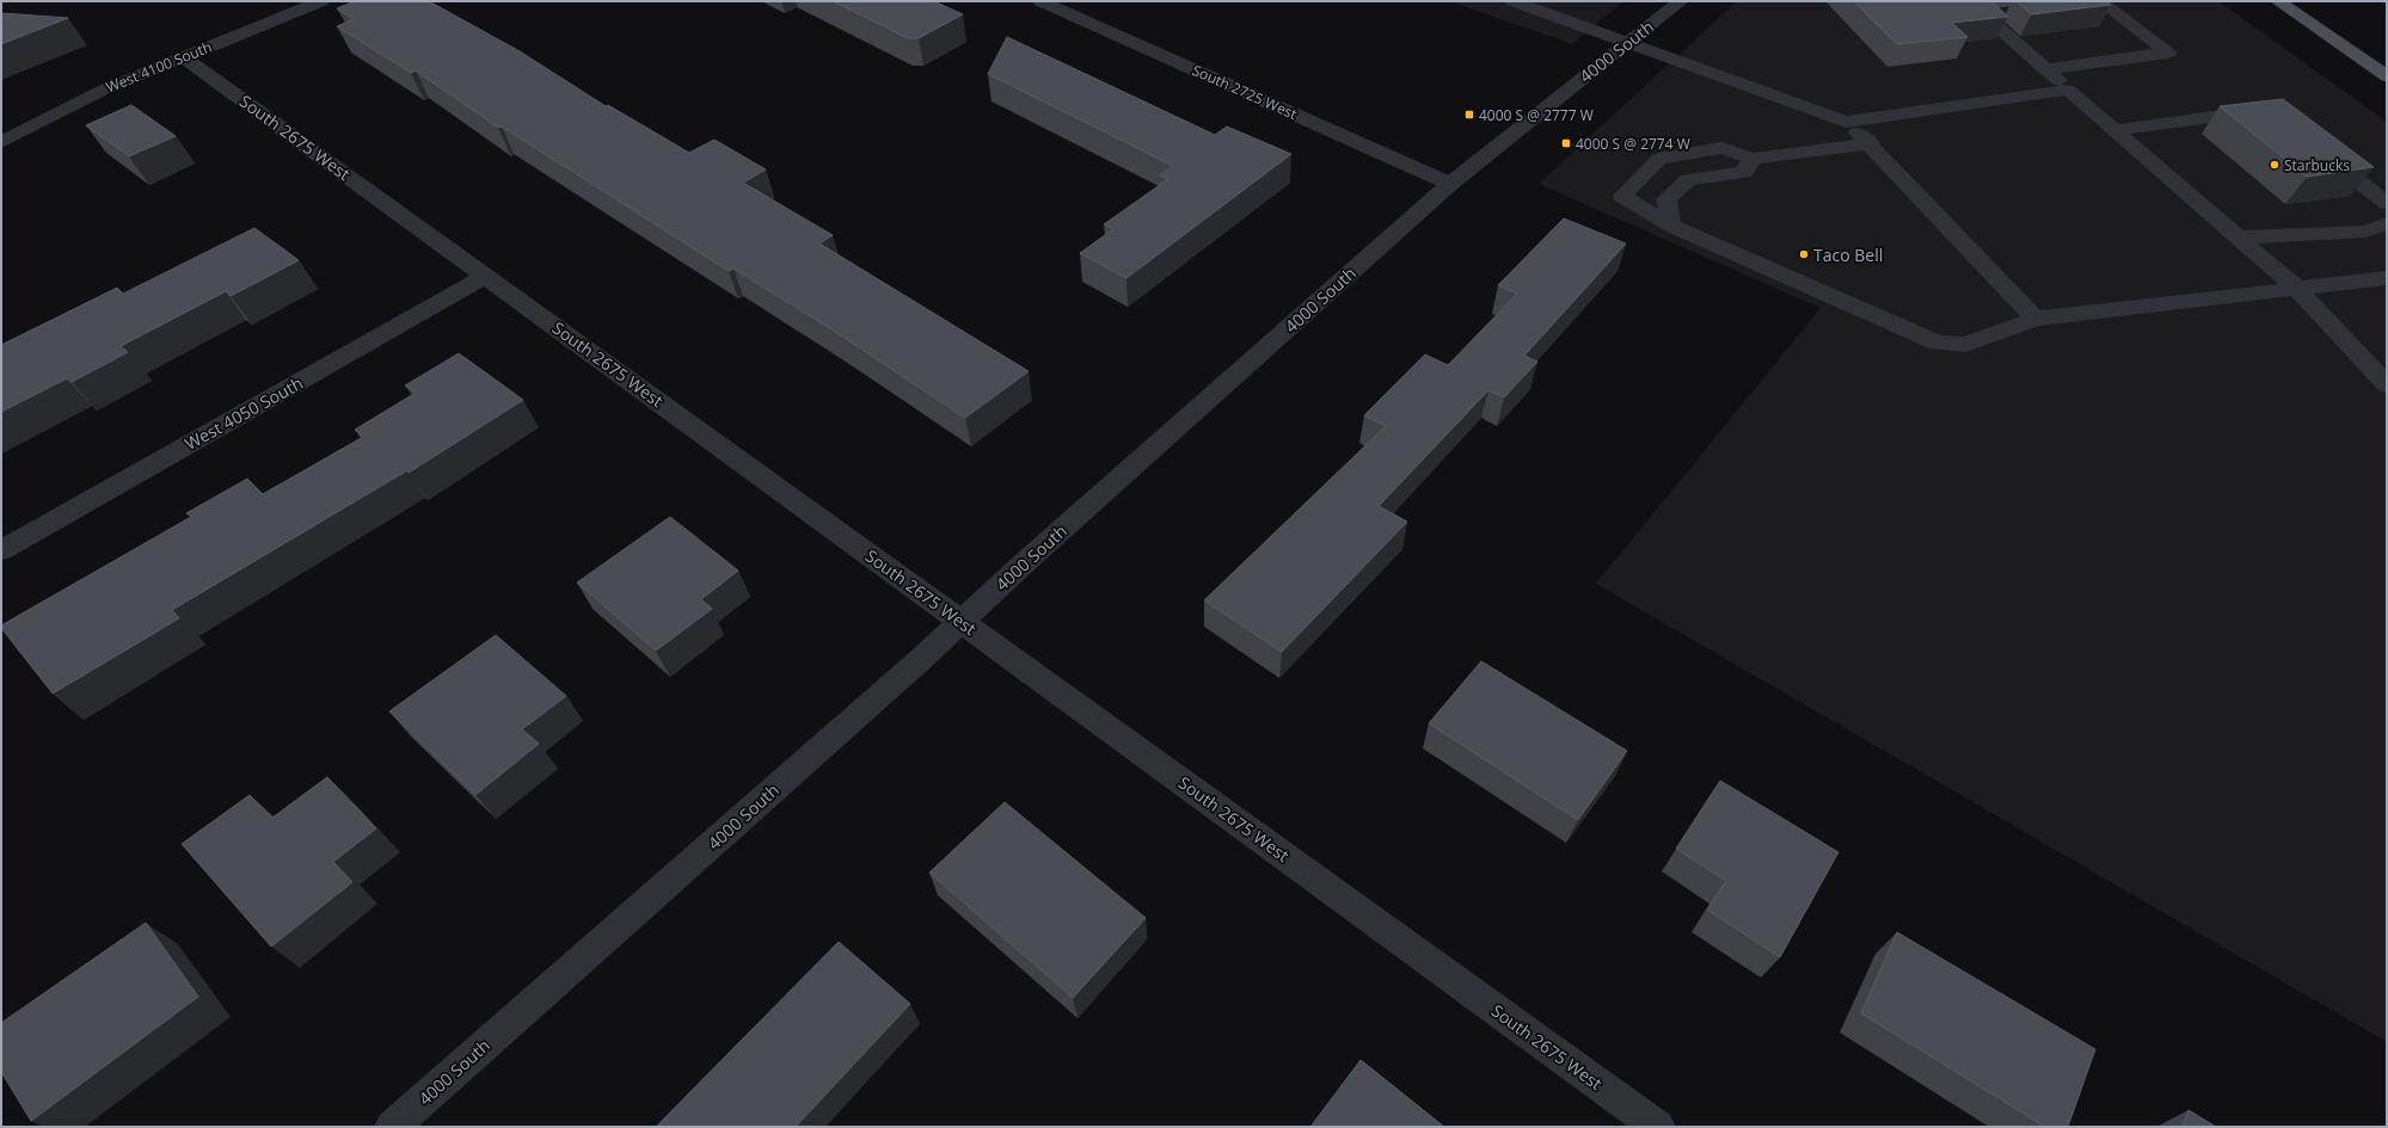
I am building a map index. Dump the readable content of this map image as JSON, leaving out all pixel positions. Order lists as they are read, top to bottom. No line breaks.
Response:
{"streets":{"street":["4000 South","West 4100 South","South 2725 West","South 2675 West","West 4050 South"]},"crossings":[["4000 South","South 2725 West"],["4000 South","South 2675 West"],["West 4100 South","South 2675 West"],["South 2675 West","West 4050 South"]],"places":{"transit":["4000 S @ 2777 W","4000 S @ 2774 W"],"other":["Starbucks","Taco Bell"]}}
